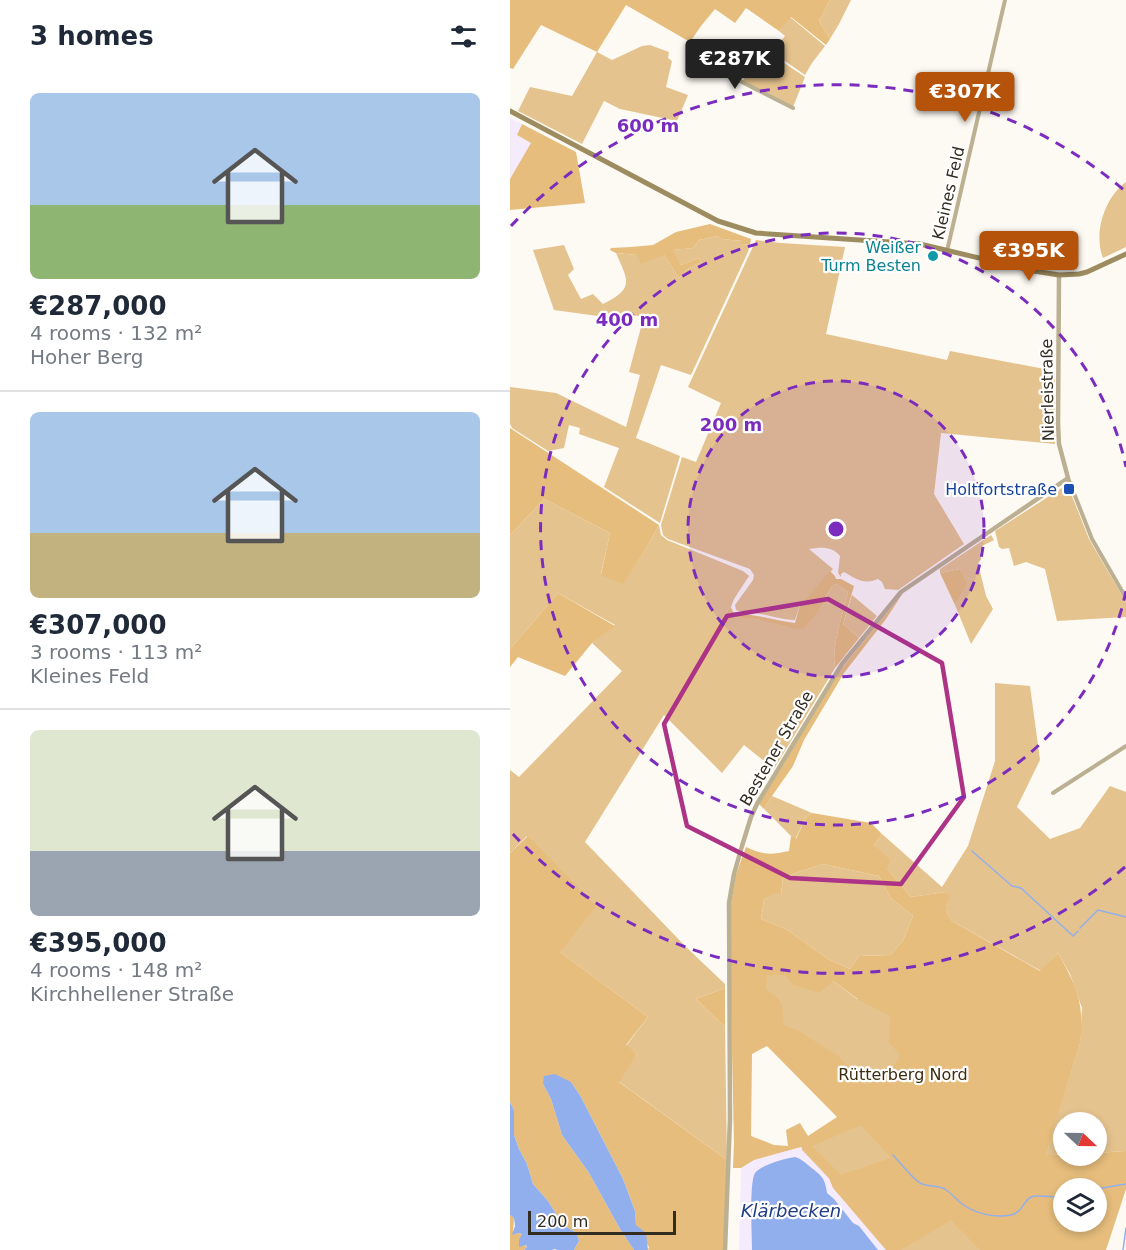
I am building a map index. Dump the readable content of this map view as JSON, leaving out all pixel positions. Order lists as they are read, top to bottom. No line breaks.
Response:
{"streets":{"street":["Kleines Feld","Nierleistraße","Bestener Straße"]},"crossings":[["Nierleistraße","Bestener Straße"]],"water":["Klärbecken"],"parks":["Rütterberg Nord"],"places":{"other":["Weißer Turm Besten"],"transit":["Holtfortstraße"]},"scale_bar":"200 m","north":"right","page":{"heading":"3 homes","price":["€287K","€307K","€395K"],"list":[{"name":"€287,000","note":"4 rooms · 132 m² · Hoher Berg"},{"name":"€307,000","note":"3 rooms · 113 m² · Kleines Feld"},{"name":"€395,000","note":"4 rooms · 148 m² · Kirchhellener Straße"}],"scale":"200 m"},"rings":["600 m","400 m","200 m"]}
